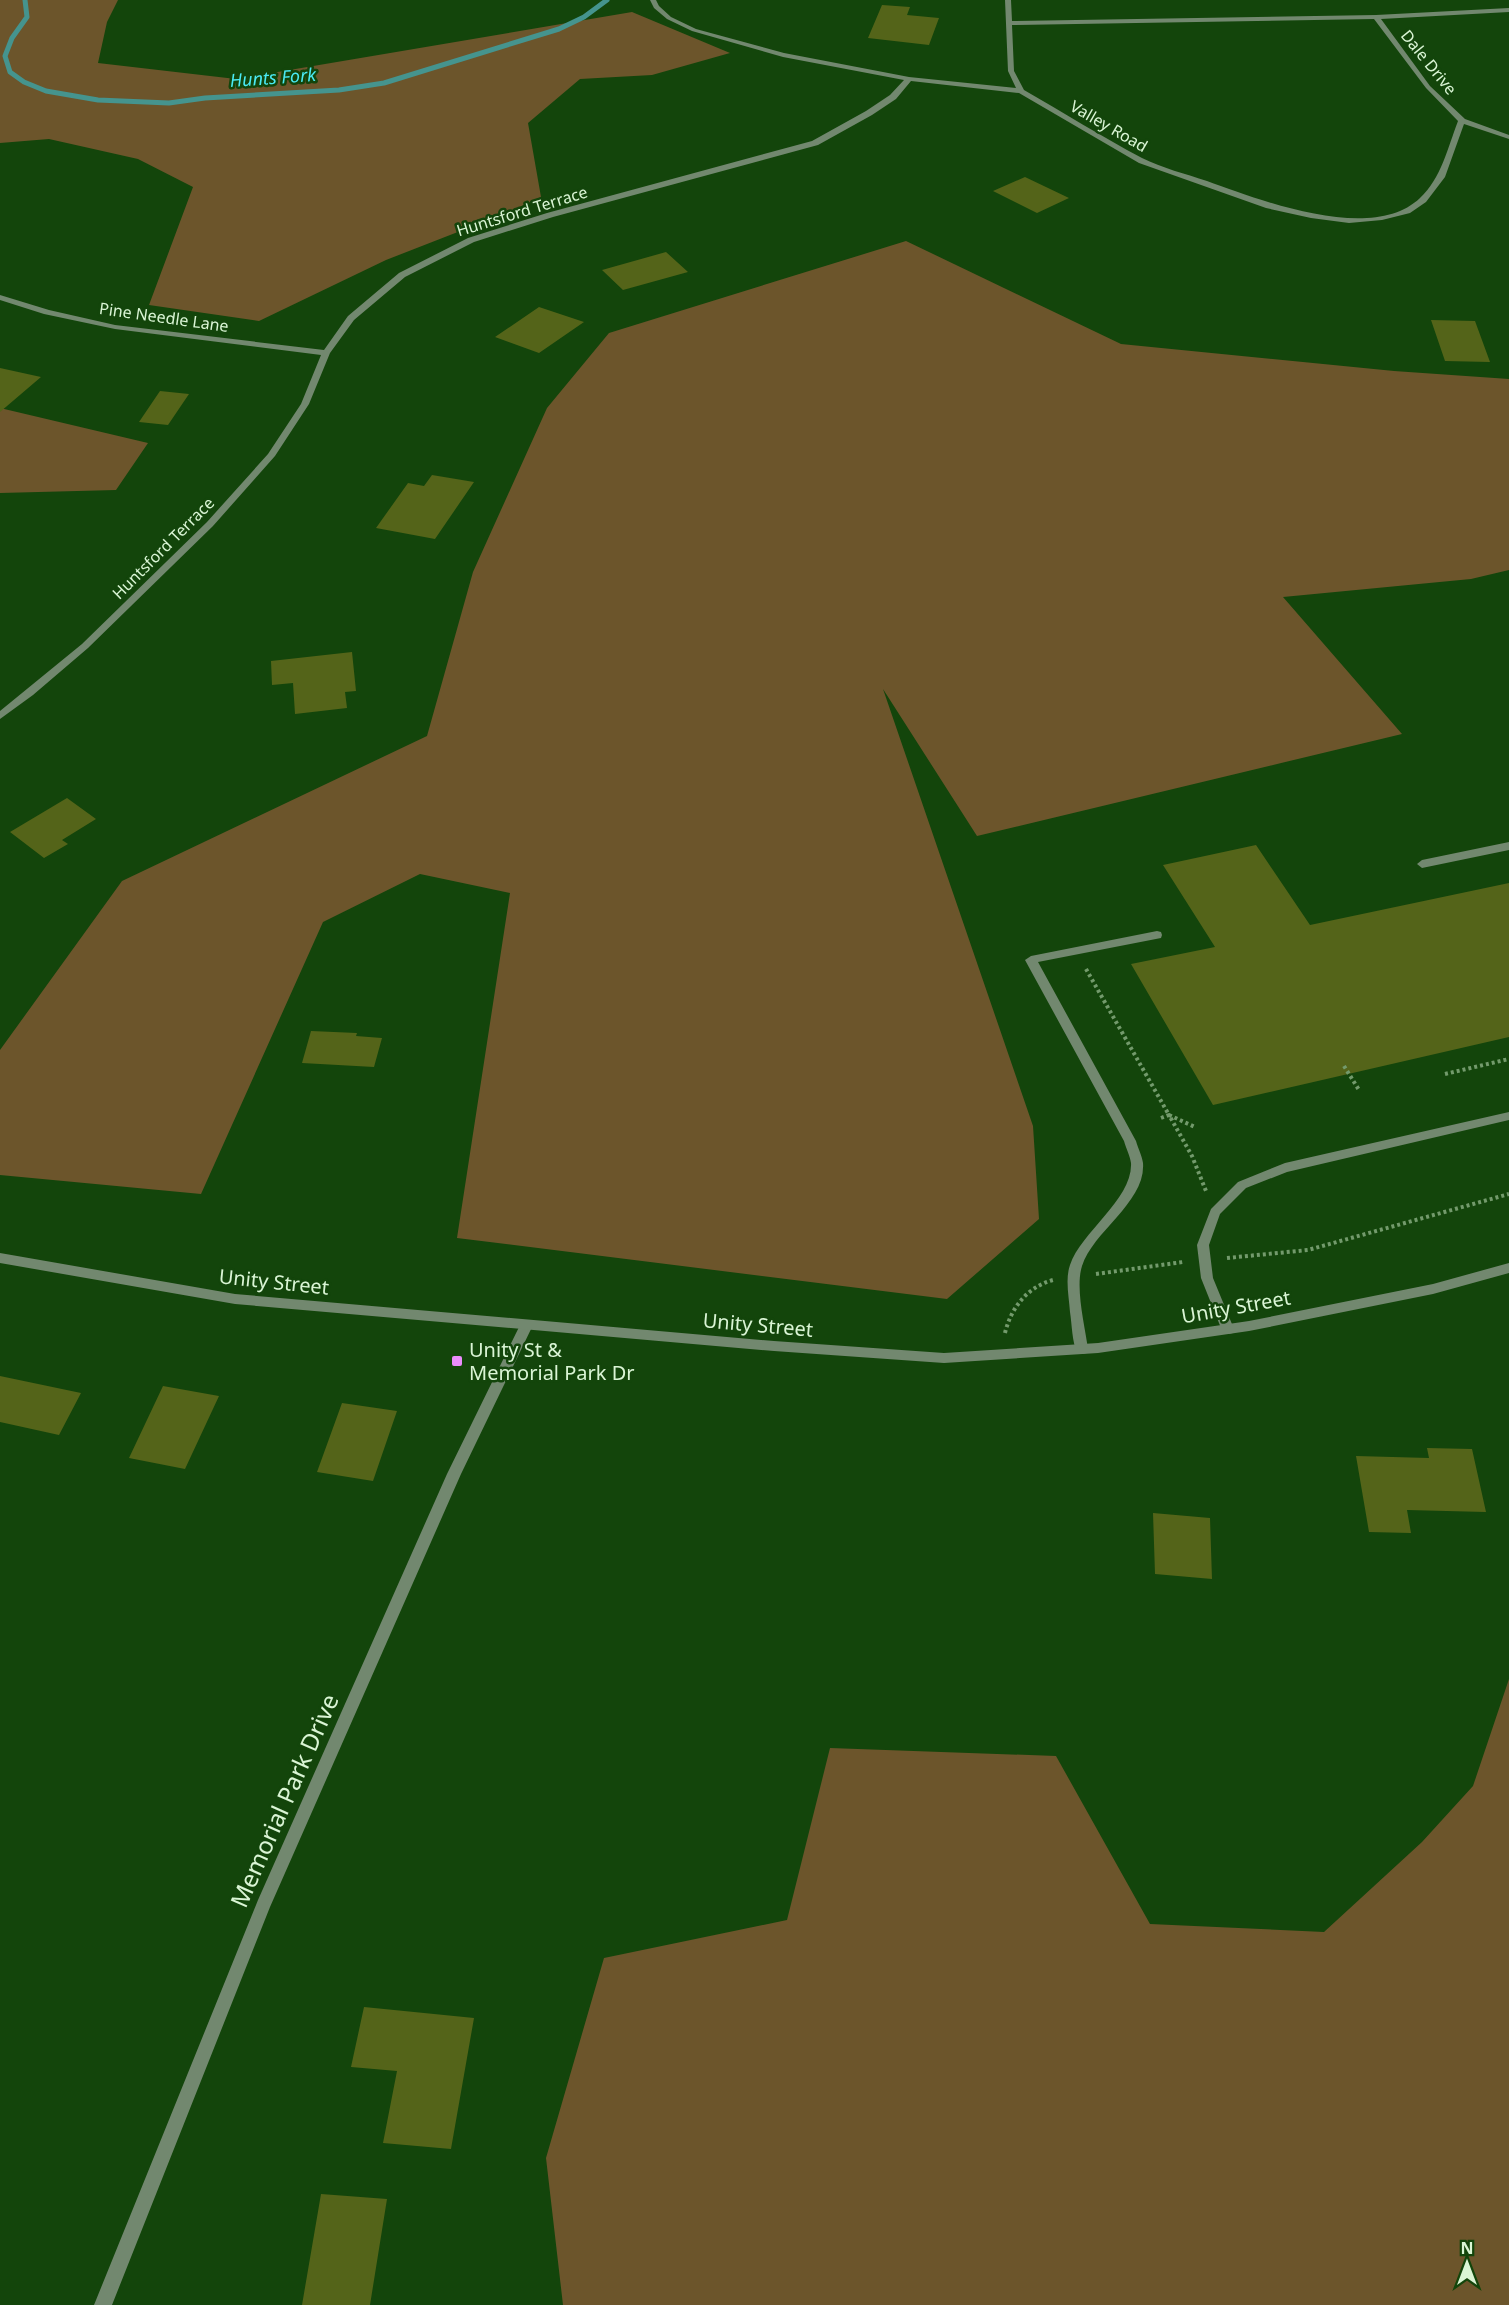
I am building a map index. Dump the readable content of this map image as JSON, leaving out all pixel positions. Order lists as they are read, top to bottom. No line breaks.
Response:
{"streets":{"street":["Dale Drive","Valley Road","Huntsford Terrace","Pine Needle Lane","Unity Street","Memorial Park Drive"]},"crossings":[["Dale Drive","Valley Road"],["Valley Road","Huntsford Terrace"],["Huntsford Terrace","Pine Needle Lane"],["Unity Street","Memorial Park Drive"]],"water":["Hunts Fork"],"places":{"transit":["Unity St & Memorial Park Dr"]},"north":"top"}
